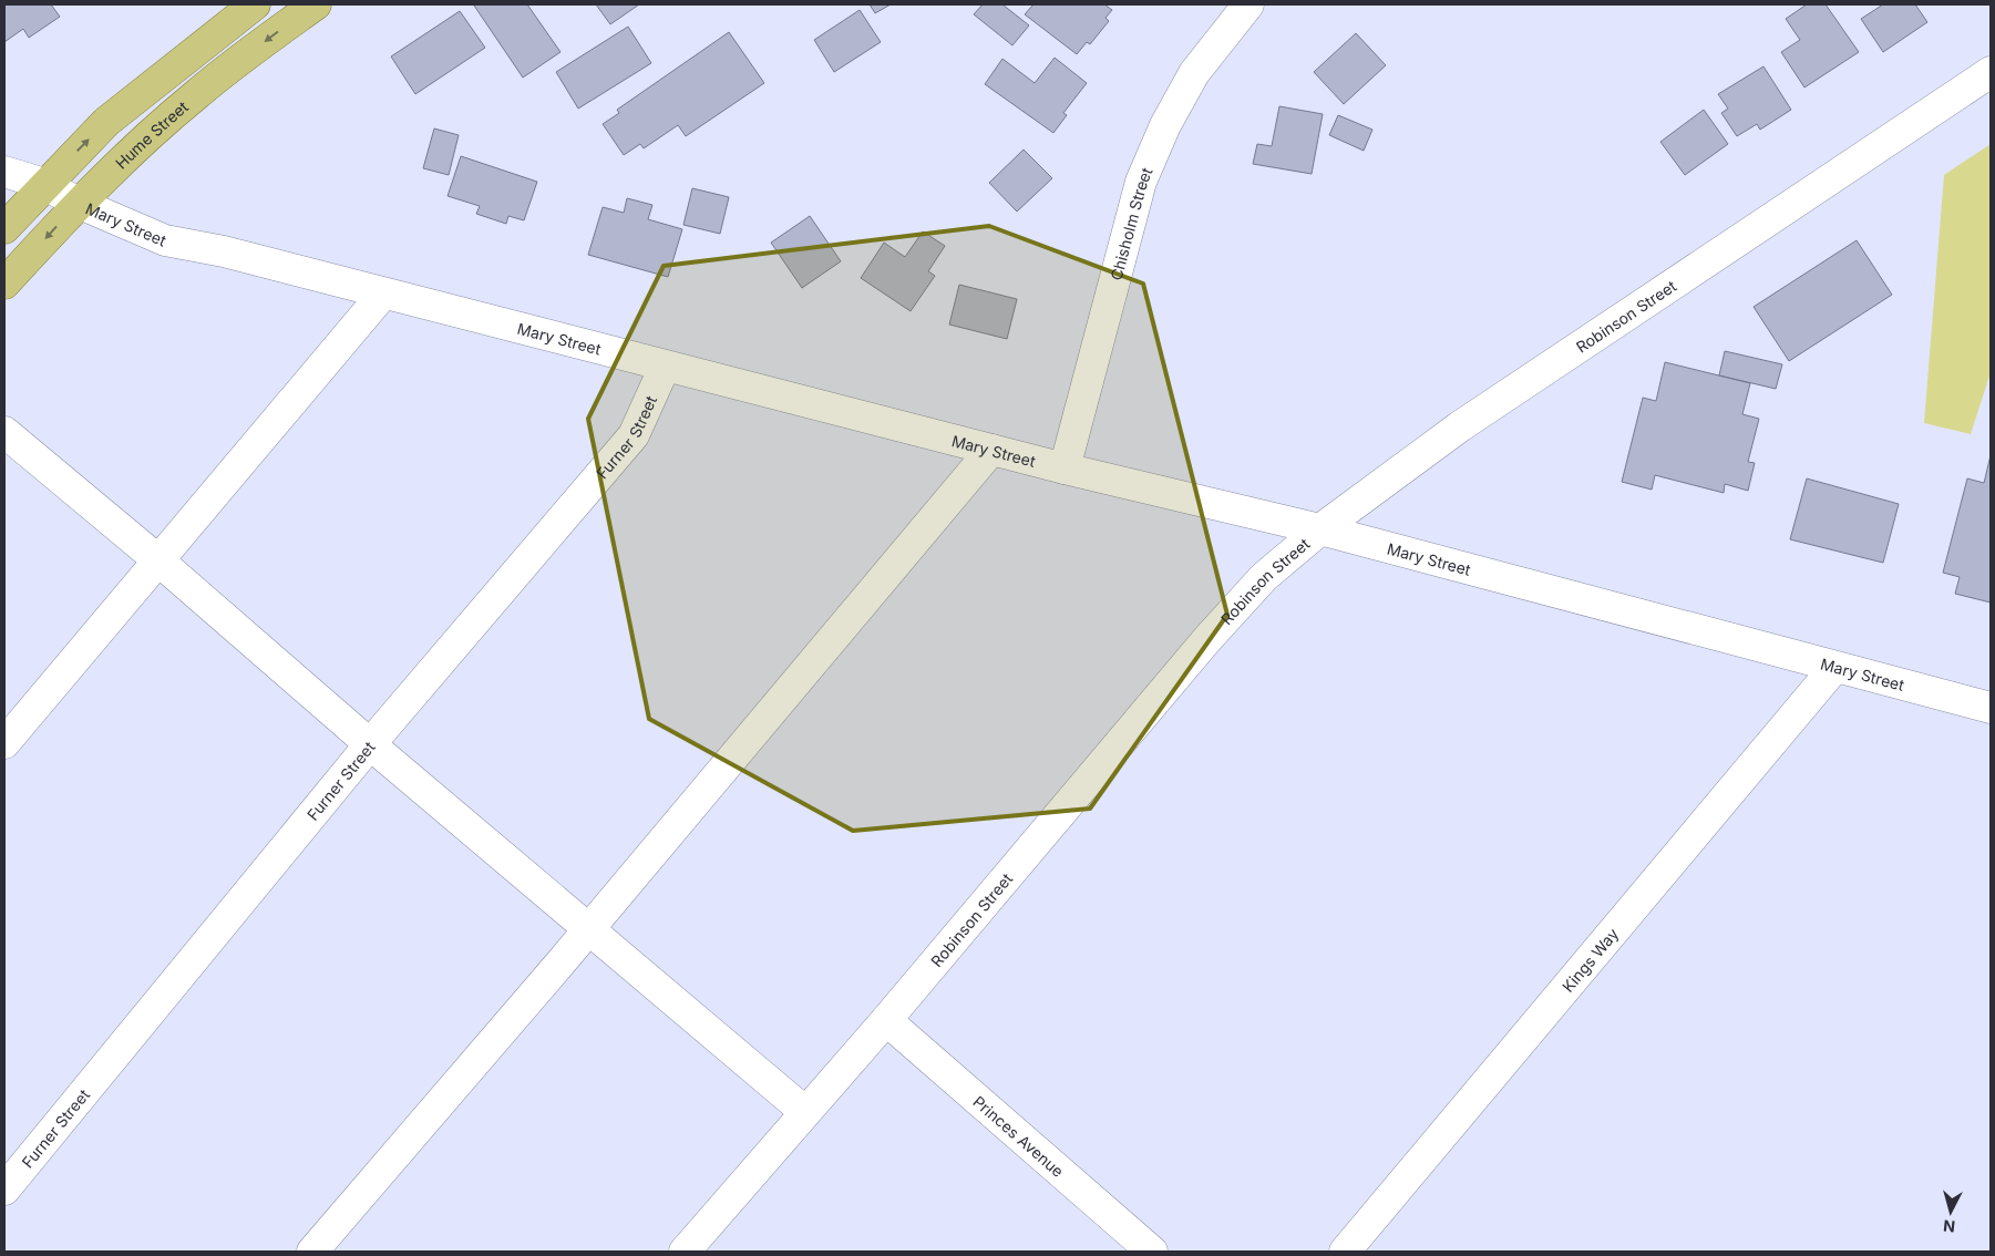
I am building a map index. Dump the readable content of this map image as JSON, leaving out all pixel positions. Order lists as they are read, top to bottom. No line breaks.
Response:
{"streets":{"main road":["Hume Street"],"street":["Mary Street","Chisholm Street","Robinson Street","Furner Street","Kings Way","Princes Avenue"]},"crossings":[["Hume Street","Mary Street"],["Mary Street","Chisholm Street"],["Mary Street","Robinson Street"],["Mary Street","Furner Street"],["Mary Street","Kings Way"],["Robinson Street","Princes Avenue"]],"north":"bottom"}
